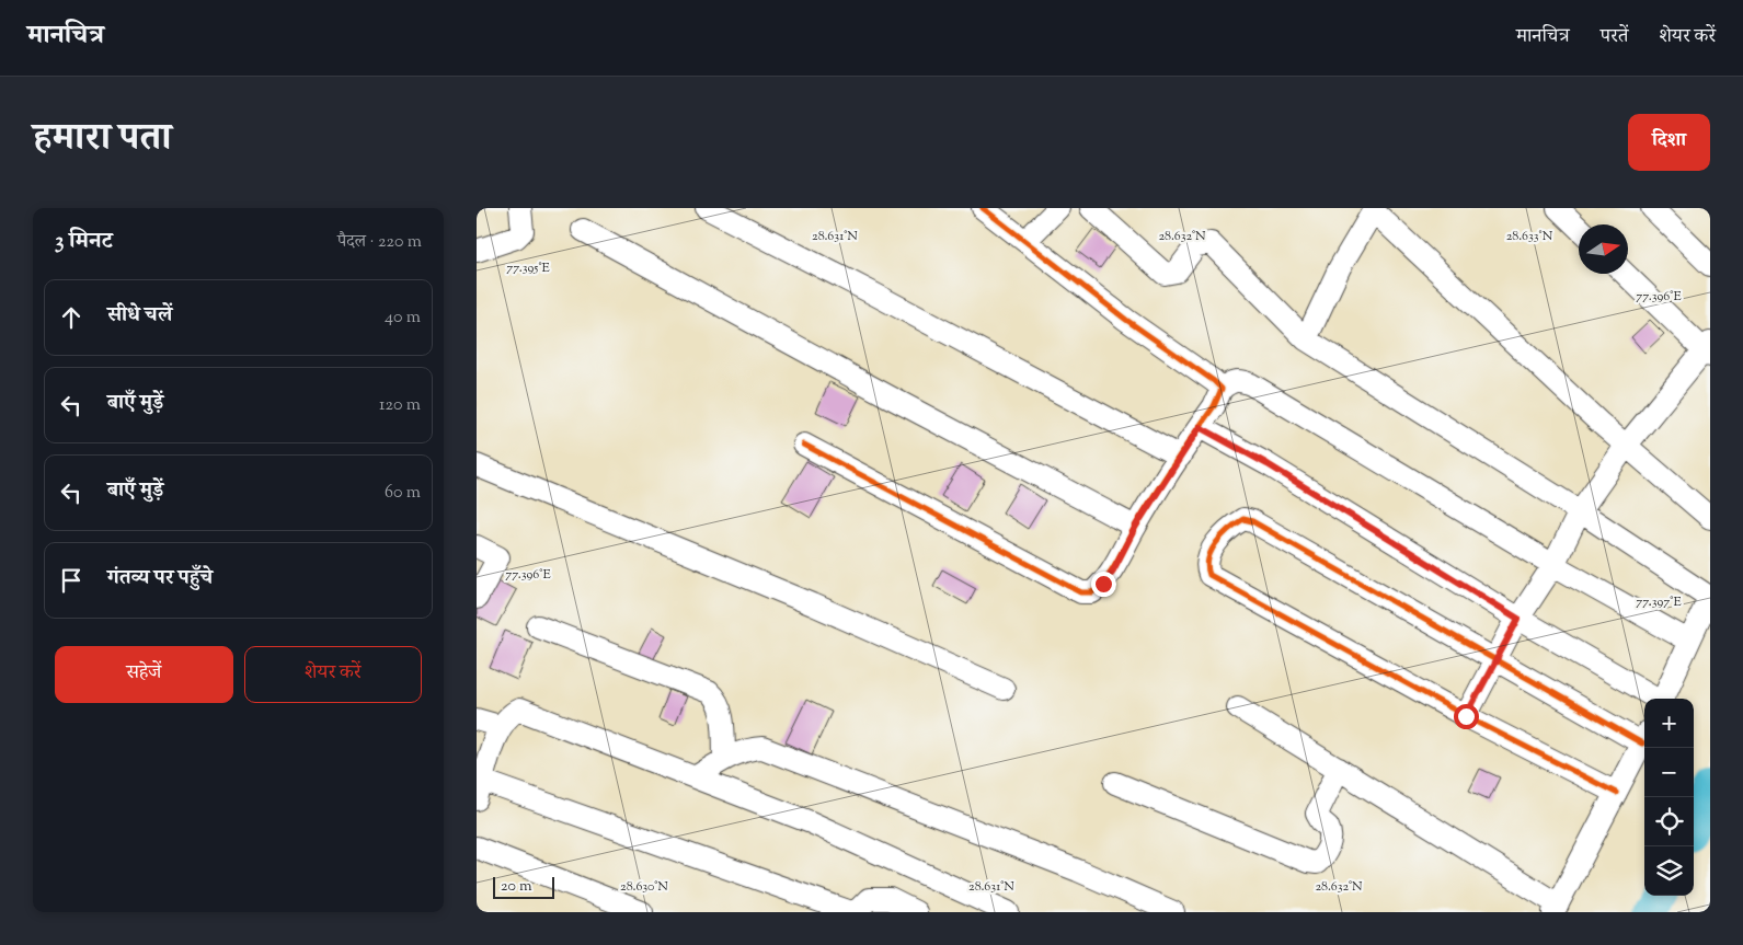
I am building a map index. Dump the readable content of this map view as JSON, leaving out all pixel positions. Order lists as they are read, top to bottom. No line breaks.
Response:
{"scale_bar":"20 m","north":"right","page":{"header":"मानचित्र","nav":["मानचित्र","परतें","शेयर करें"],"title":"हमारा पता","buttons":["दिशा",["सहेजें","शेयर करें"]],"heading":["3 मिनट","पैदल · 220 m"],"list":[["सीधे चलें","40 m"],["बाएँ मुड़ें","120 m"],["बाएँ मुड़ें","60 m"],"गंतव्य पर पहुँचे"],"map_buttons":["+","−"],"scale":"20 m"},"coordinates":["28.631°N","28.632°N","28.633°N","77.395°E","77.396°E","77.397°E","28.630°N"]}
